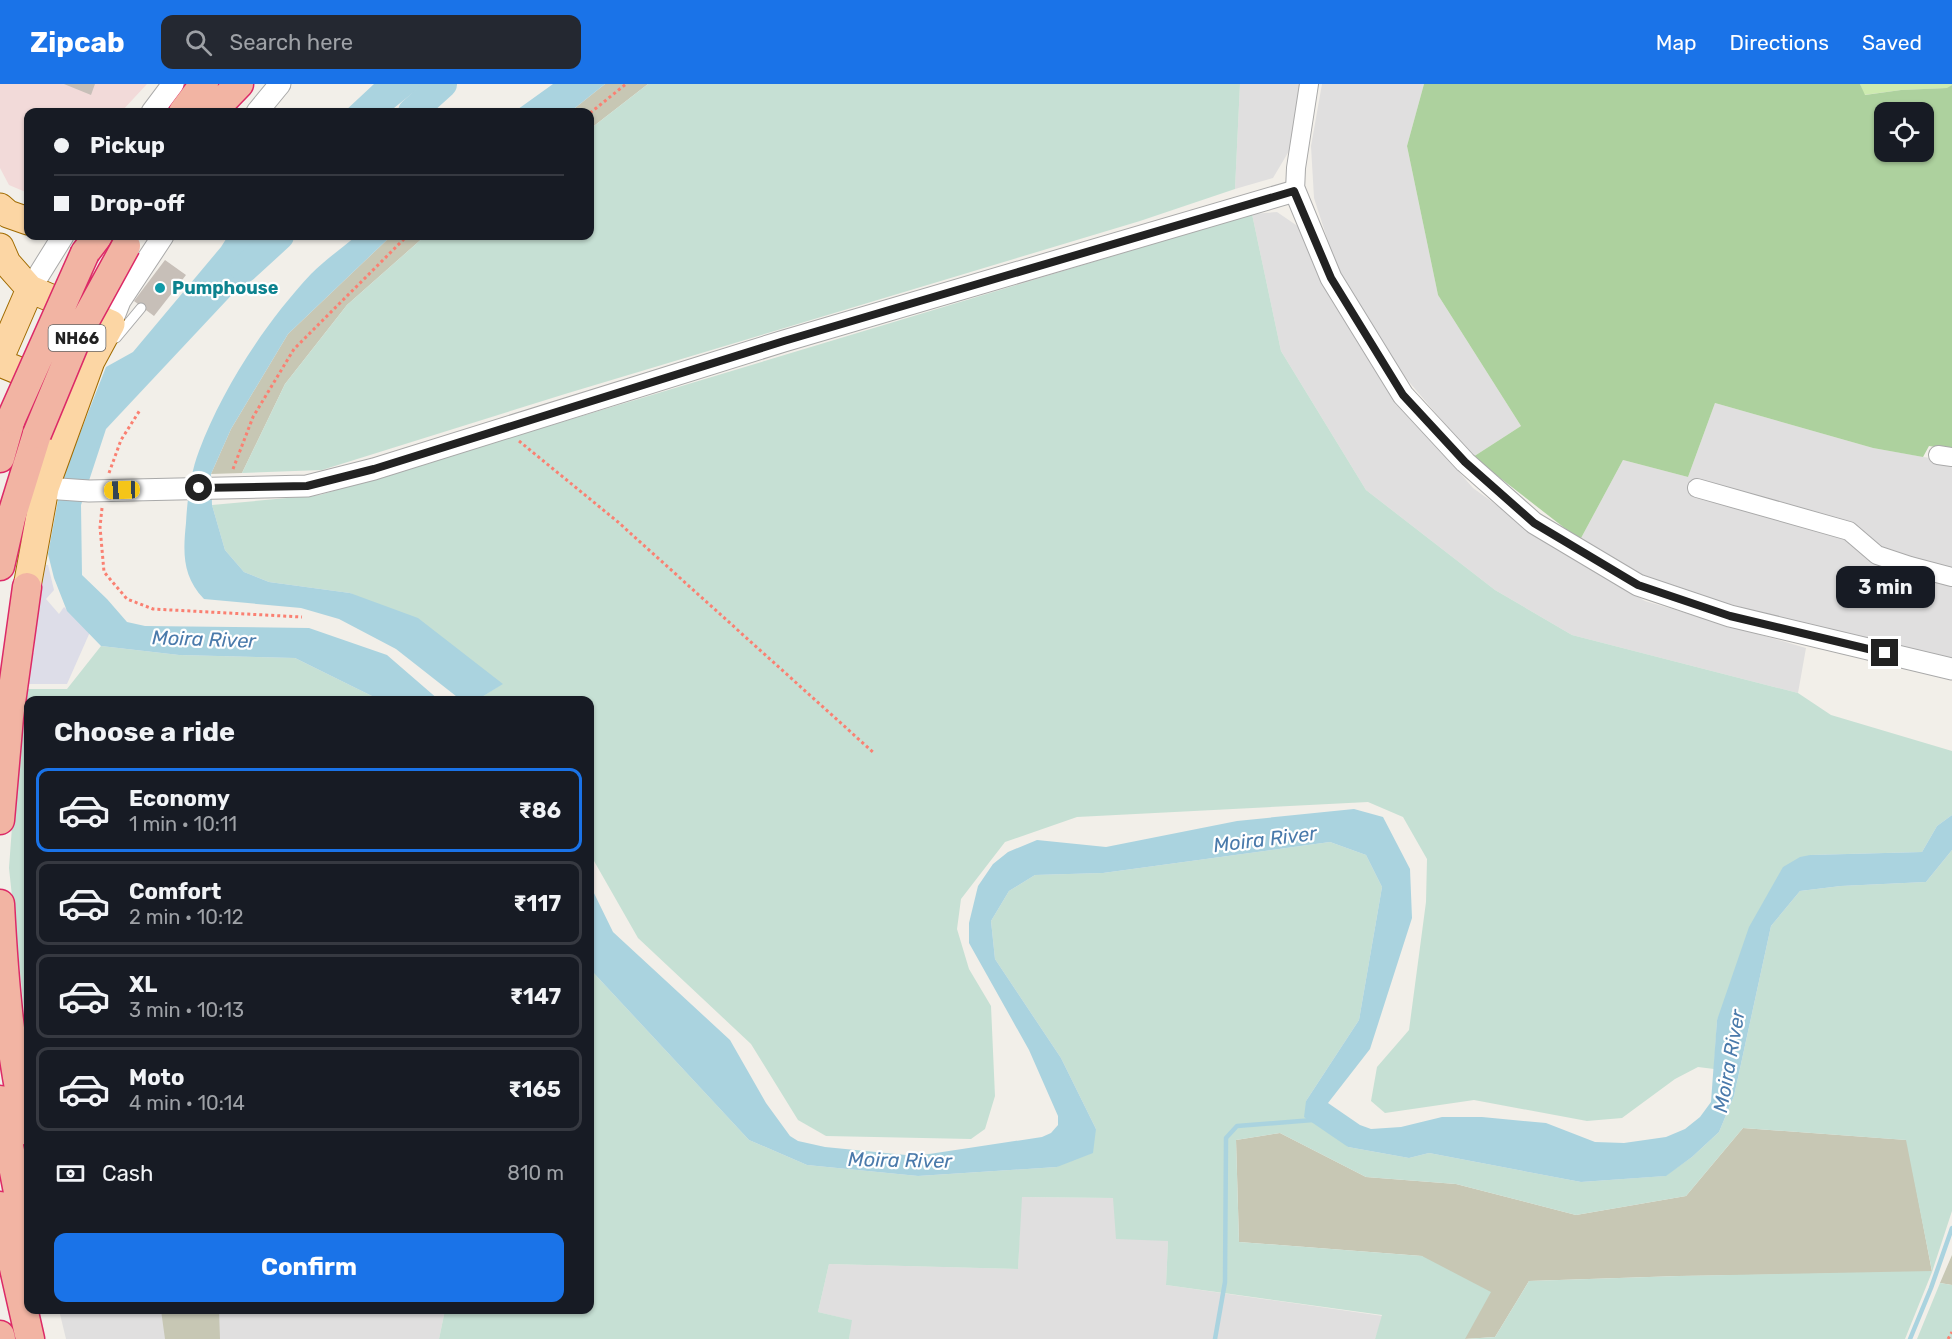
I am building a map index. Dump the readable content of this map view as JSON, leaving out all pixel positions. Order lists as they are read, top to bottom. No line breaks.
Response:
{"streets":{"highway":["NH66"]},"water":["Moira River"],"places":["Pumphouse"],"page":{"header":"Zipcab","search":"Search here","nav":["Map","Directions","Saved"],"banner":["Pickup","Drop-off"],"bubble":"3 min","heading":"Choose a ride","list":[{"name":"Economy","note":"1 min · 10:11","value":"₹86"},{"name":"Comfort","note":"2 min · 10:12","value":"₹117"},{"name":"XL","note":"3 min · 10:13","value":"₹147"},{"name":"Moto","note":"4 min · 10:14","value":"₹165"}],"pay":["Cash","810 m"],"buttons":"Confirm"}}
